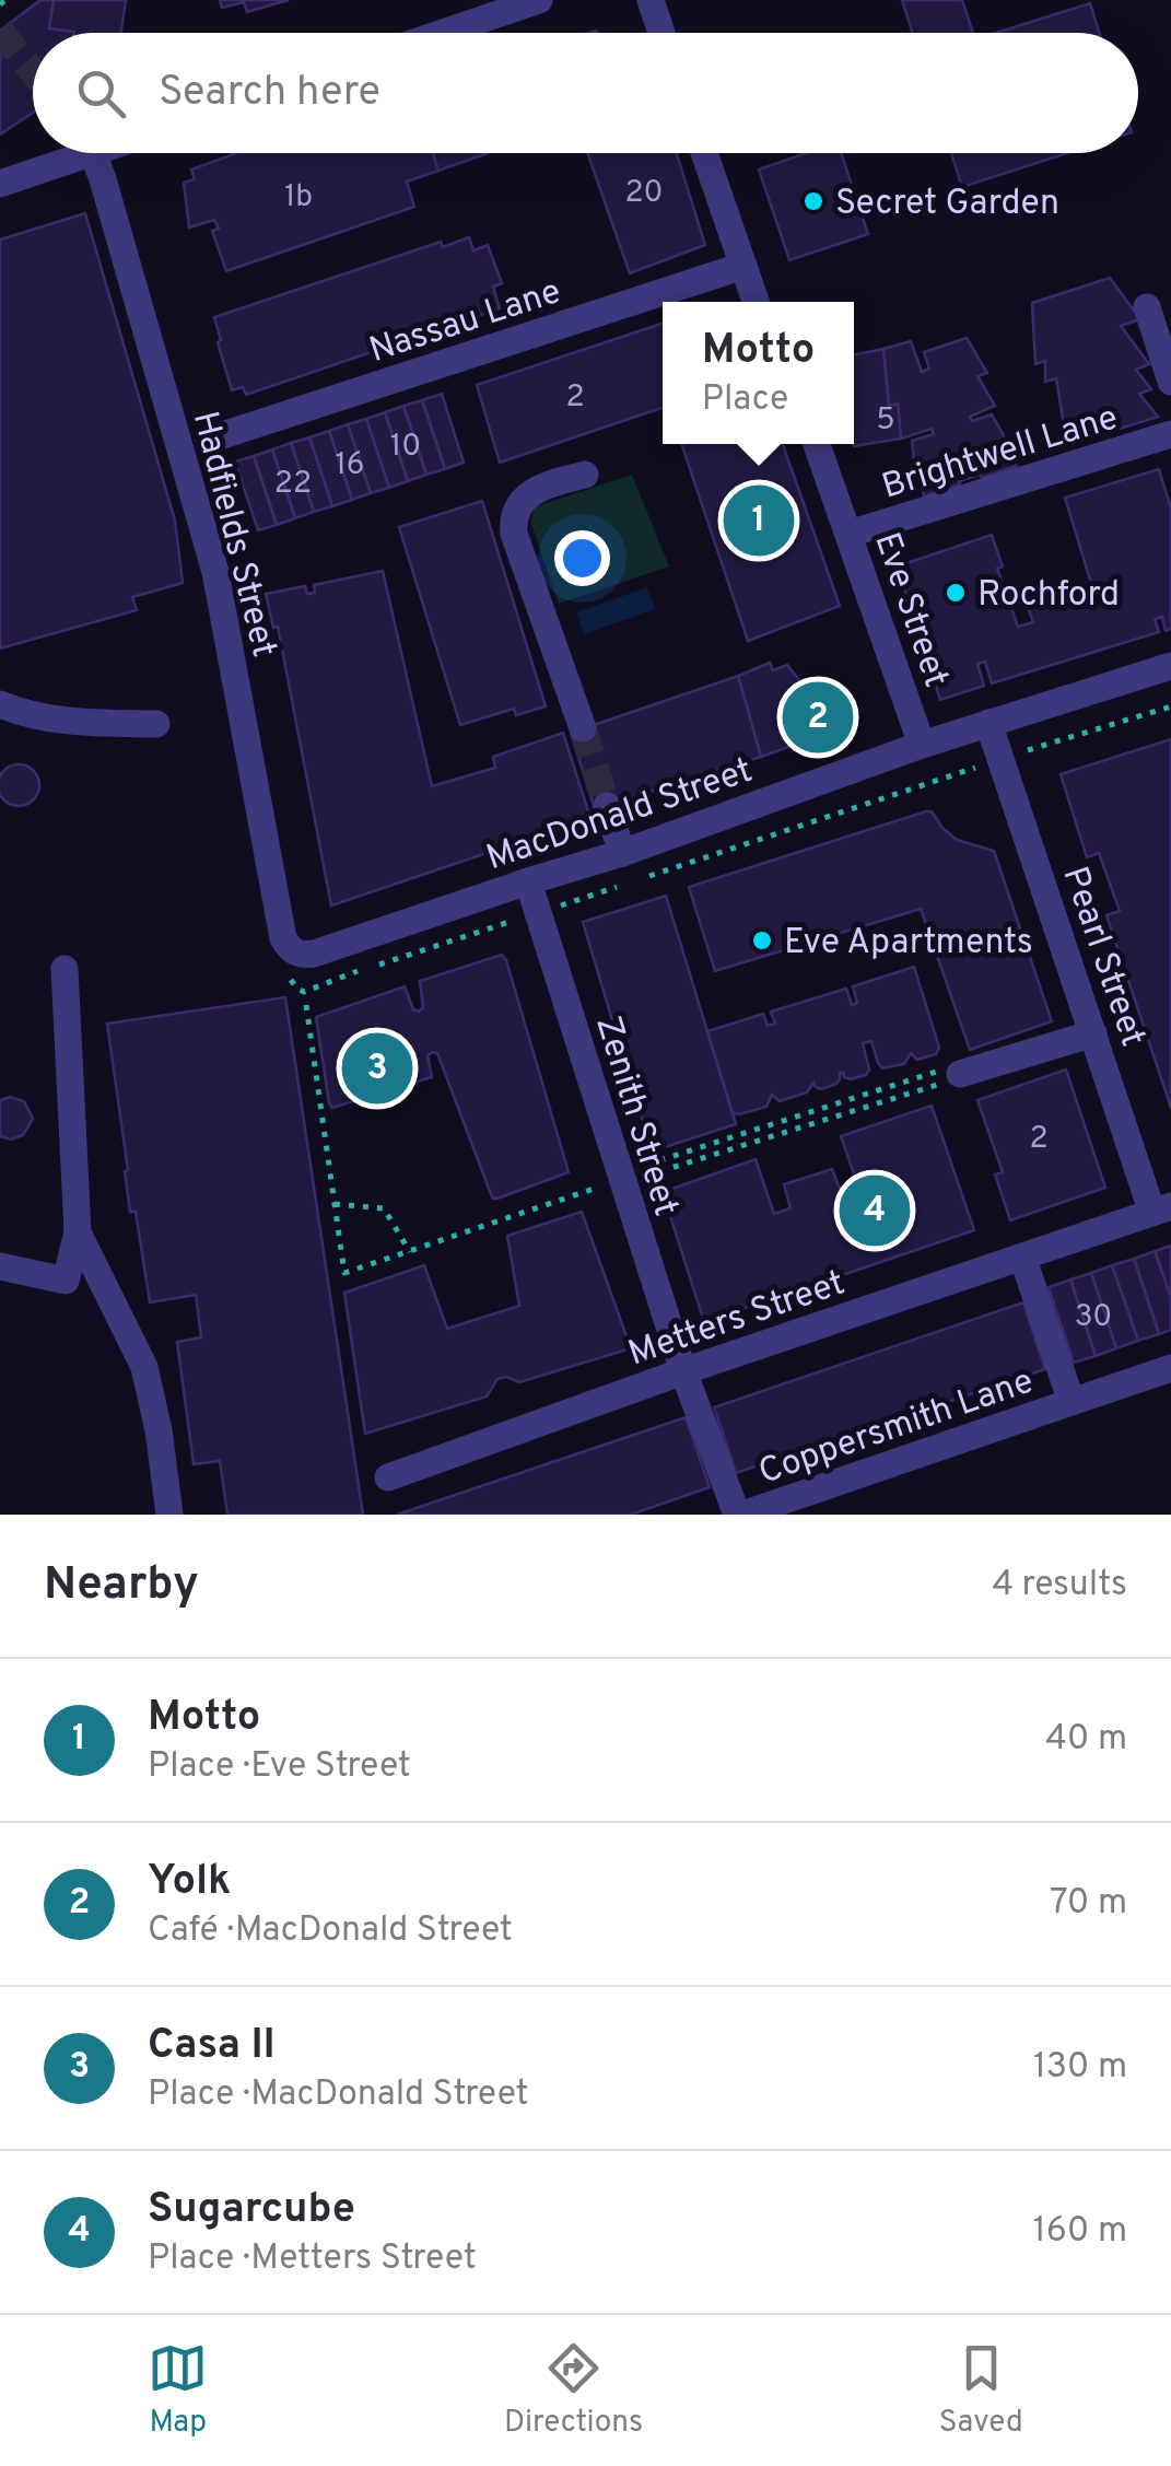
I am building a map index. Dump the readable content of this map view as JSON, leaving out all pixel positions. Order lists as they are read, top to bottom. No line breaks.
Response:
{"streets":{"street":["Nassau Lane","Brightwell Lane","Hadfields Street","Eve Street","MacDonald Street","Pearl Street","Zenith Street","Metters Street","Coppersmith Lane"]},"crossings":[["Brightwell Lane","Eve Street"],["Hadfields Street","MacDonald Street"],["Eve Street","MacDonald Street"],["MacDonald Street","Pearl Street"],["MacDonald Street","Zenith Street"],["Pearl Street","Metters Street"],["Zenith Street","Metters Street"],["Zenith Street","Coppersmith Lane"],["Metters Street","Coppersmith Lane"]],"places":["Secret Garden","Rochford","Eve Apartments"],"house_numbers":["20","1b","2","5","10","16","22","2","30"],"page":{"search":"Search here","popup":["Motto","Place"],"pins":["1","2","3","4"],"heading":["Nearby","4 results"],"list":[{"mark":"1","name":"Motto","note":"Place · Eve Street","value":"40 m"},{"mark":"2","name":"Yolk","note":"Café · MacDonald Street","value":"70 m"},{"mark":"3","name":"Casa II","note":"Place · MacDonald Street","value":"130 m"},{"mark":"4","name":"Sugarcube","note":"Place · Metters Street","value":"160 m"}],"nav":["Map","Directions","Saved"]}}
